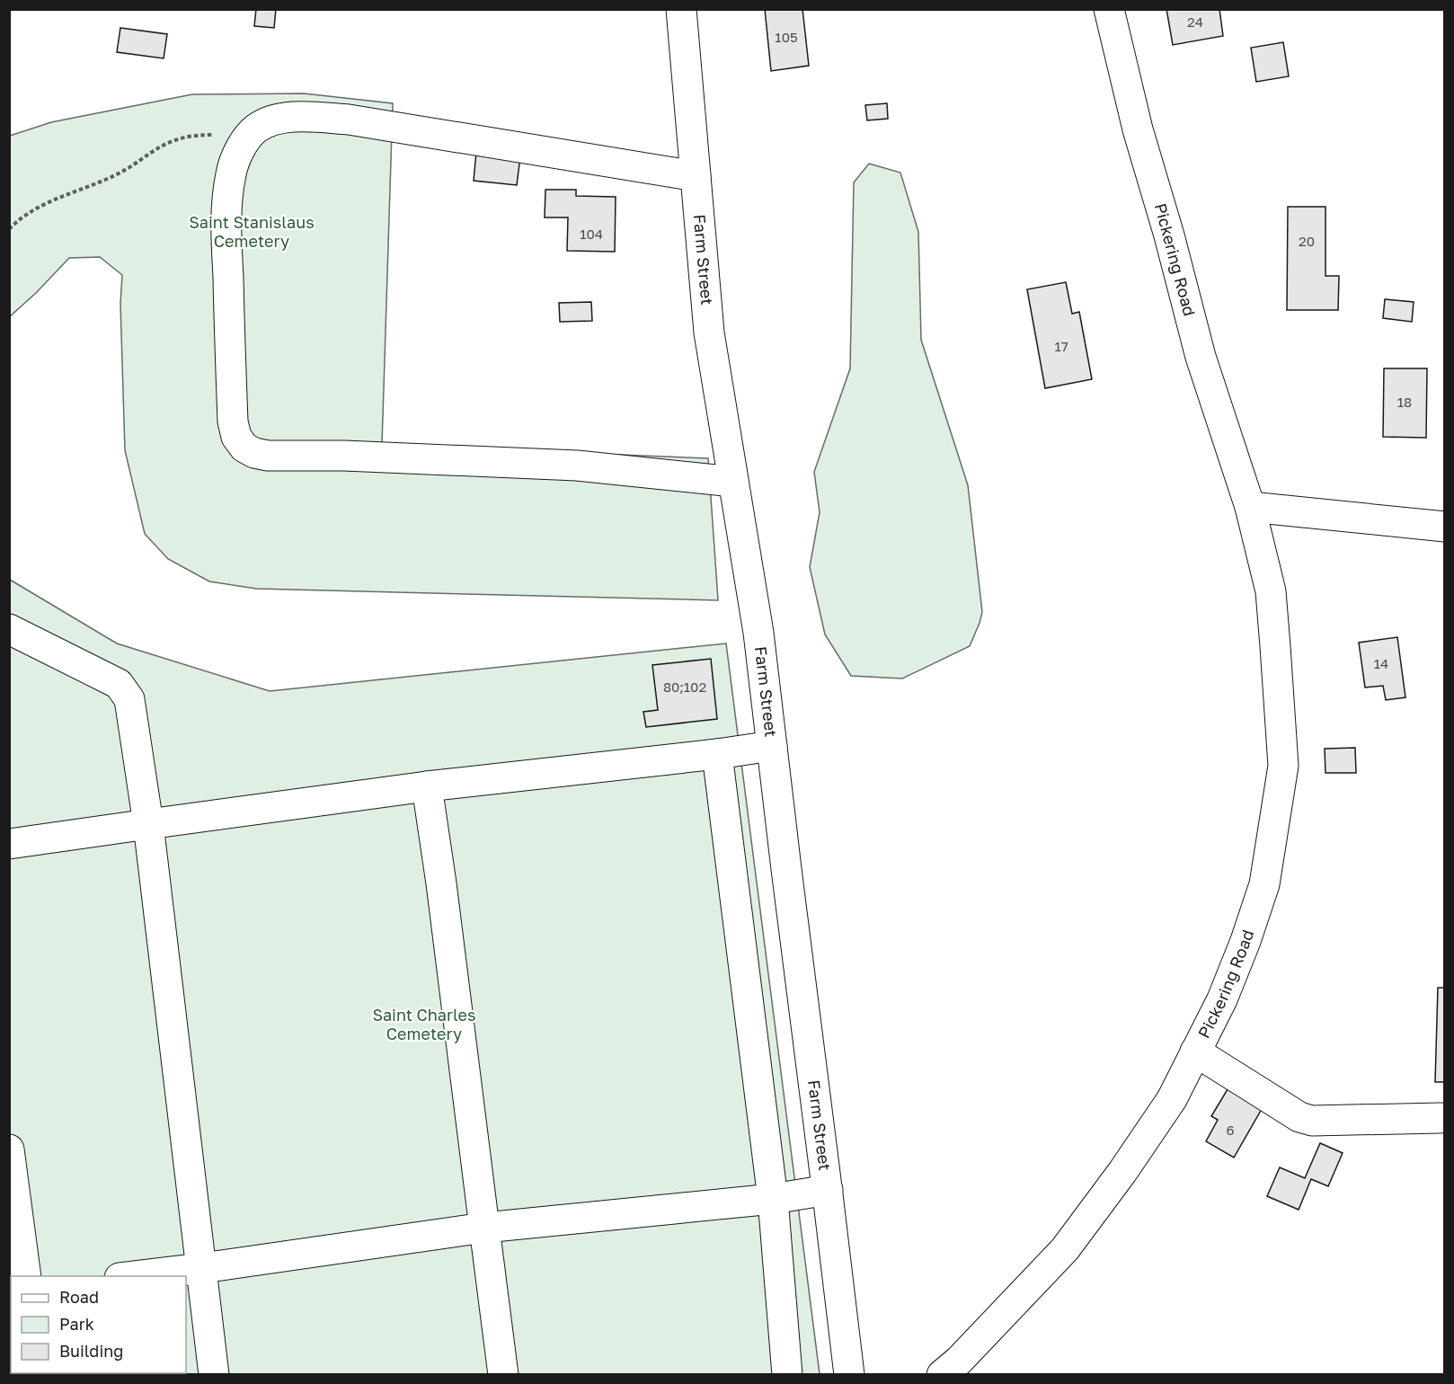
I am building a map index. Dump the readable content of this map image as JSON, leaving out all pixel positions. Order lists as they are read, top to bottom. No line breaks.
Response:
{"streets":{"street":["Farm Street","Pickering Road"]},"parks":["Saint Stanislaus Cemetery","Saint Charles Cemetery"],"house_numbers":["24","105","104","20","17","18","14","80;102","6"],"legend":["Road","Park","Building"]}
